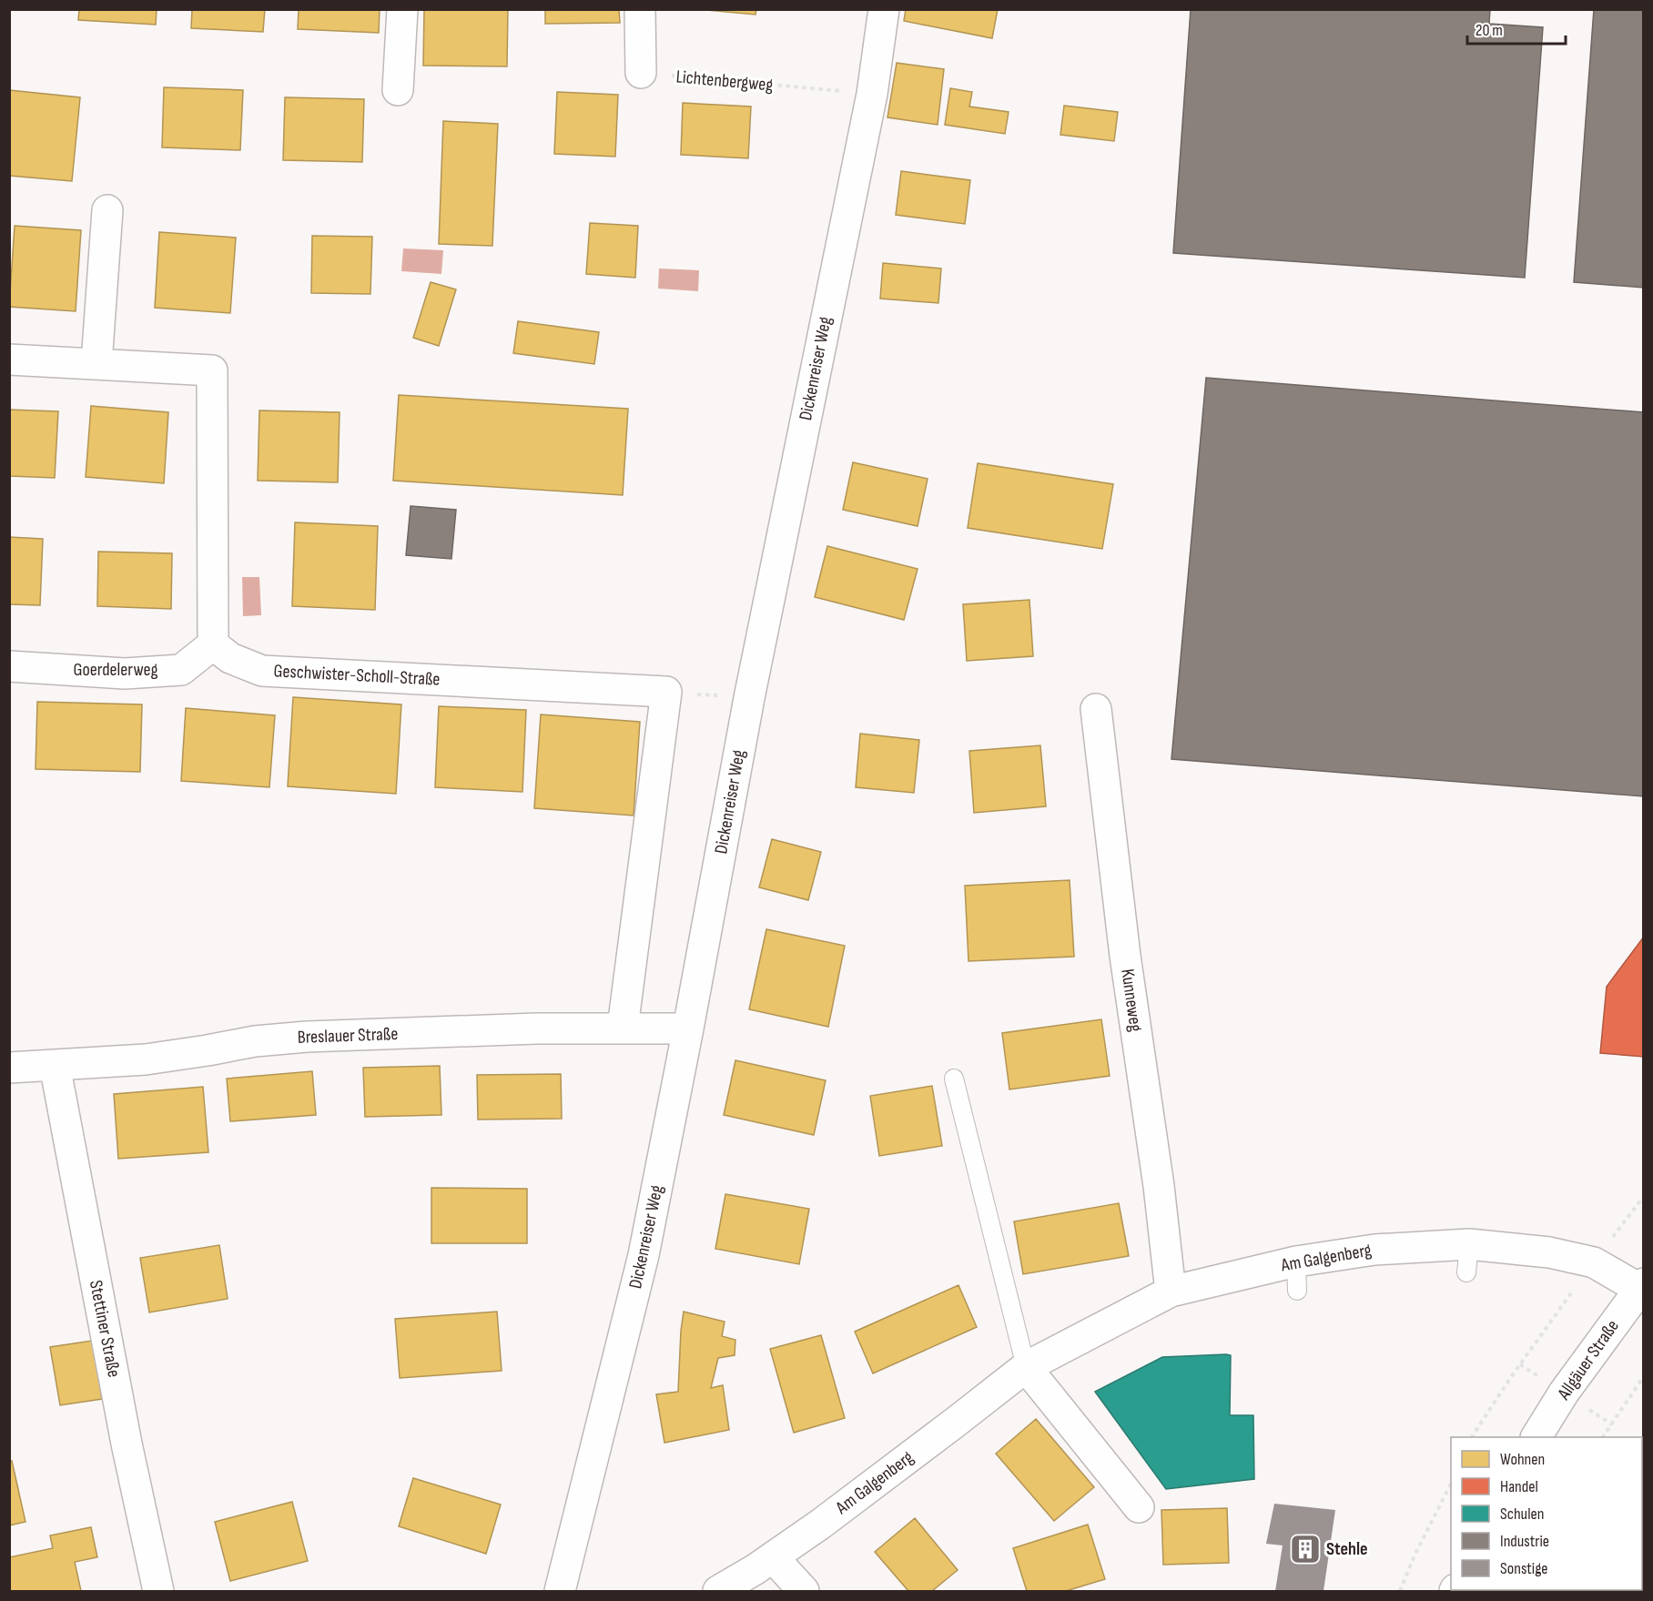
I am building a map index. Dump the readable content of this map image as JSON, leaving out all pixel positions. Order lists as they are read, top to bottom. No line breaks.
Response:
{"streets":{"street":["Dickenreiser Weg","Goerdelerweg","Geschwister-Scholl-Straße","Kunneweg","Breslauer Straße","Am Galgenberg","Stettiner Straße","Allgäuer Straße"],"path":["Lichtenbergweg"]},"crossings":[["Lichtenbergweg","Dickenreiser Weg"],["Dickenreiser Weg","Breslauer Straße"],["Goerdelerweg","Geschwister-Scholl-Straße"],["Kunneweg","Am Galgenberg"],["Breslauer Straße","Stettiner Straße"],["Am Galgenberg","Allgäuer Straße"]],"places":{"building":["Stehle"]},"legend":["Wohnen","Handel","Schulen","Industrie","Sonstige"],"scale_bar":"20 m"}
